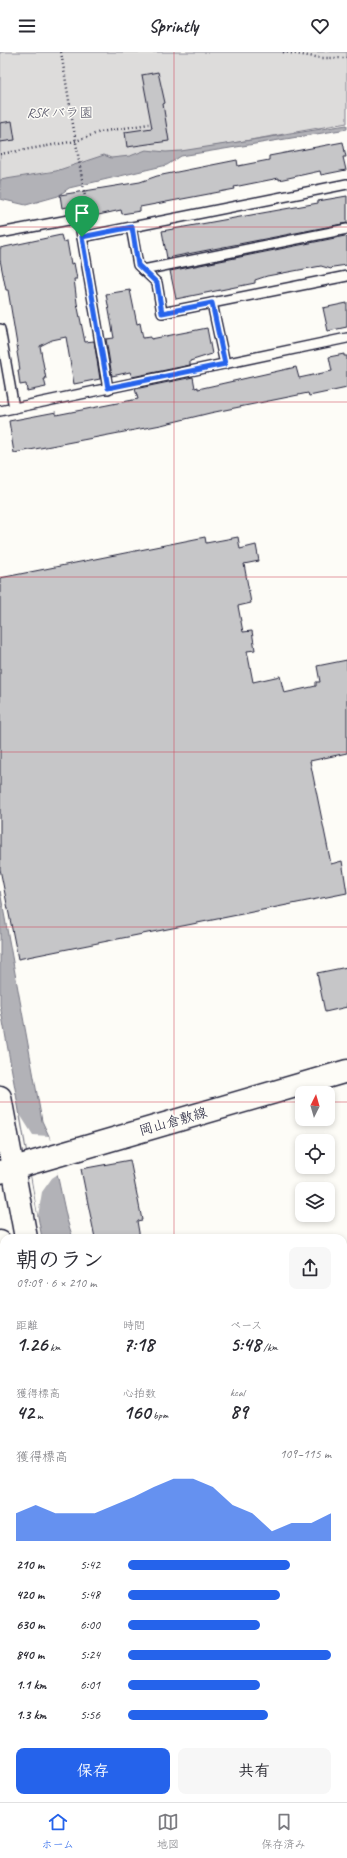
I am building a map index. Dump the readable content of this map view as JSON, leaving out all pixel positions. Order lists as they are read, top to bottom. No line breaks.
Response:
{"streets":{"main road":["岡山倉敷線"]},"parks":["RSK バラ園"],"north":"top","page":{"header":"Sprintly","heading":["朝のラン","09:09 · 6 × 210 m"],"stats":[["距離","1.26 km"],["時間","7:18"],["ペース","5:48 /km"],["獲得標高","42 m"],["心拍数","160 bpm"],["kcal","89"]],"chart":["獲得標高","109–115 m"],"list":[{"name":"210 m","note":"5:42"},{"name":"420 m","note":"5:48"},{"name":"630 m","note":"6:00"},{"name":"840 m","note":"5:24"},{"name":"1.1 km","note":"6:01"},{"name":"1.3 km","note":"5:56"}],"buttons":["保存","共有"],"tabs":["ホーム","地図","保存済み"]}}
